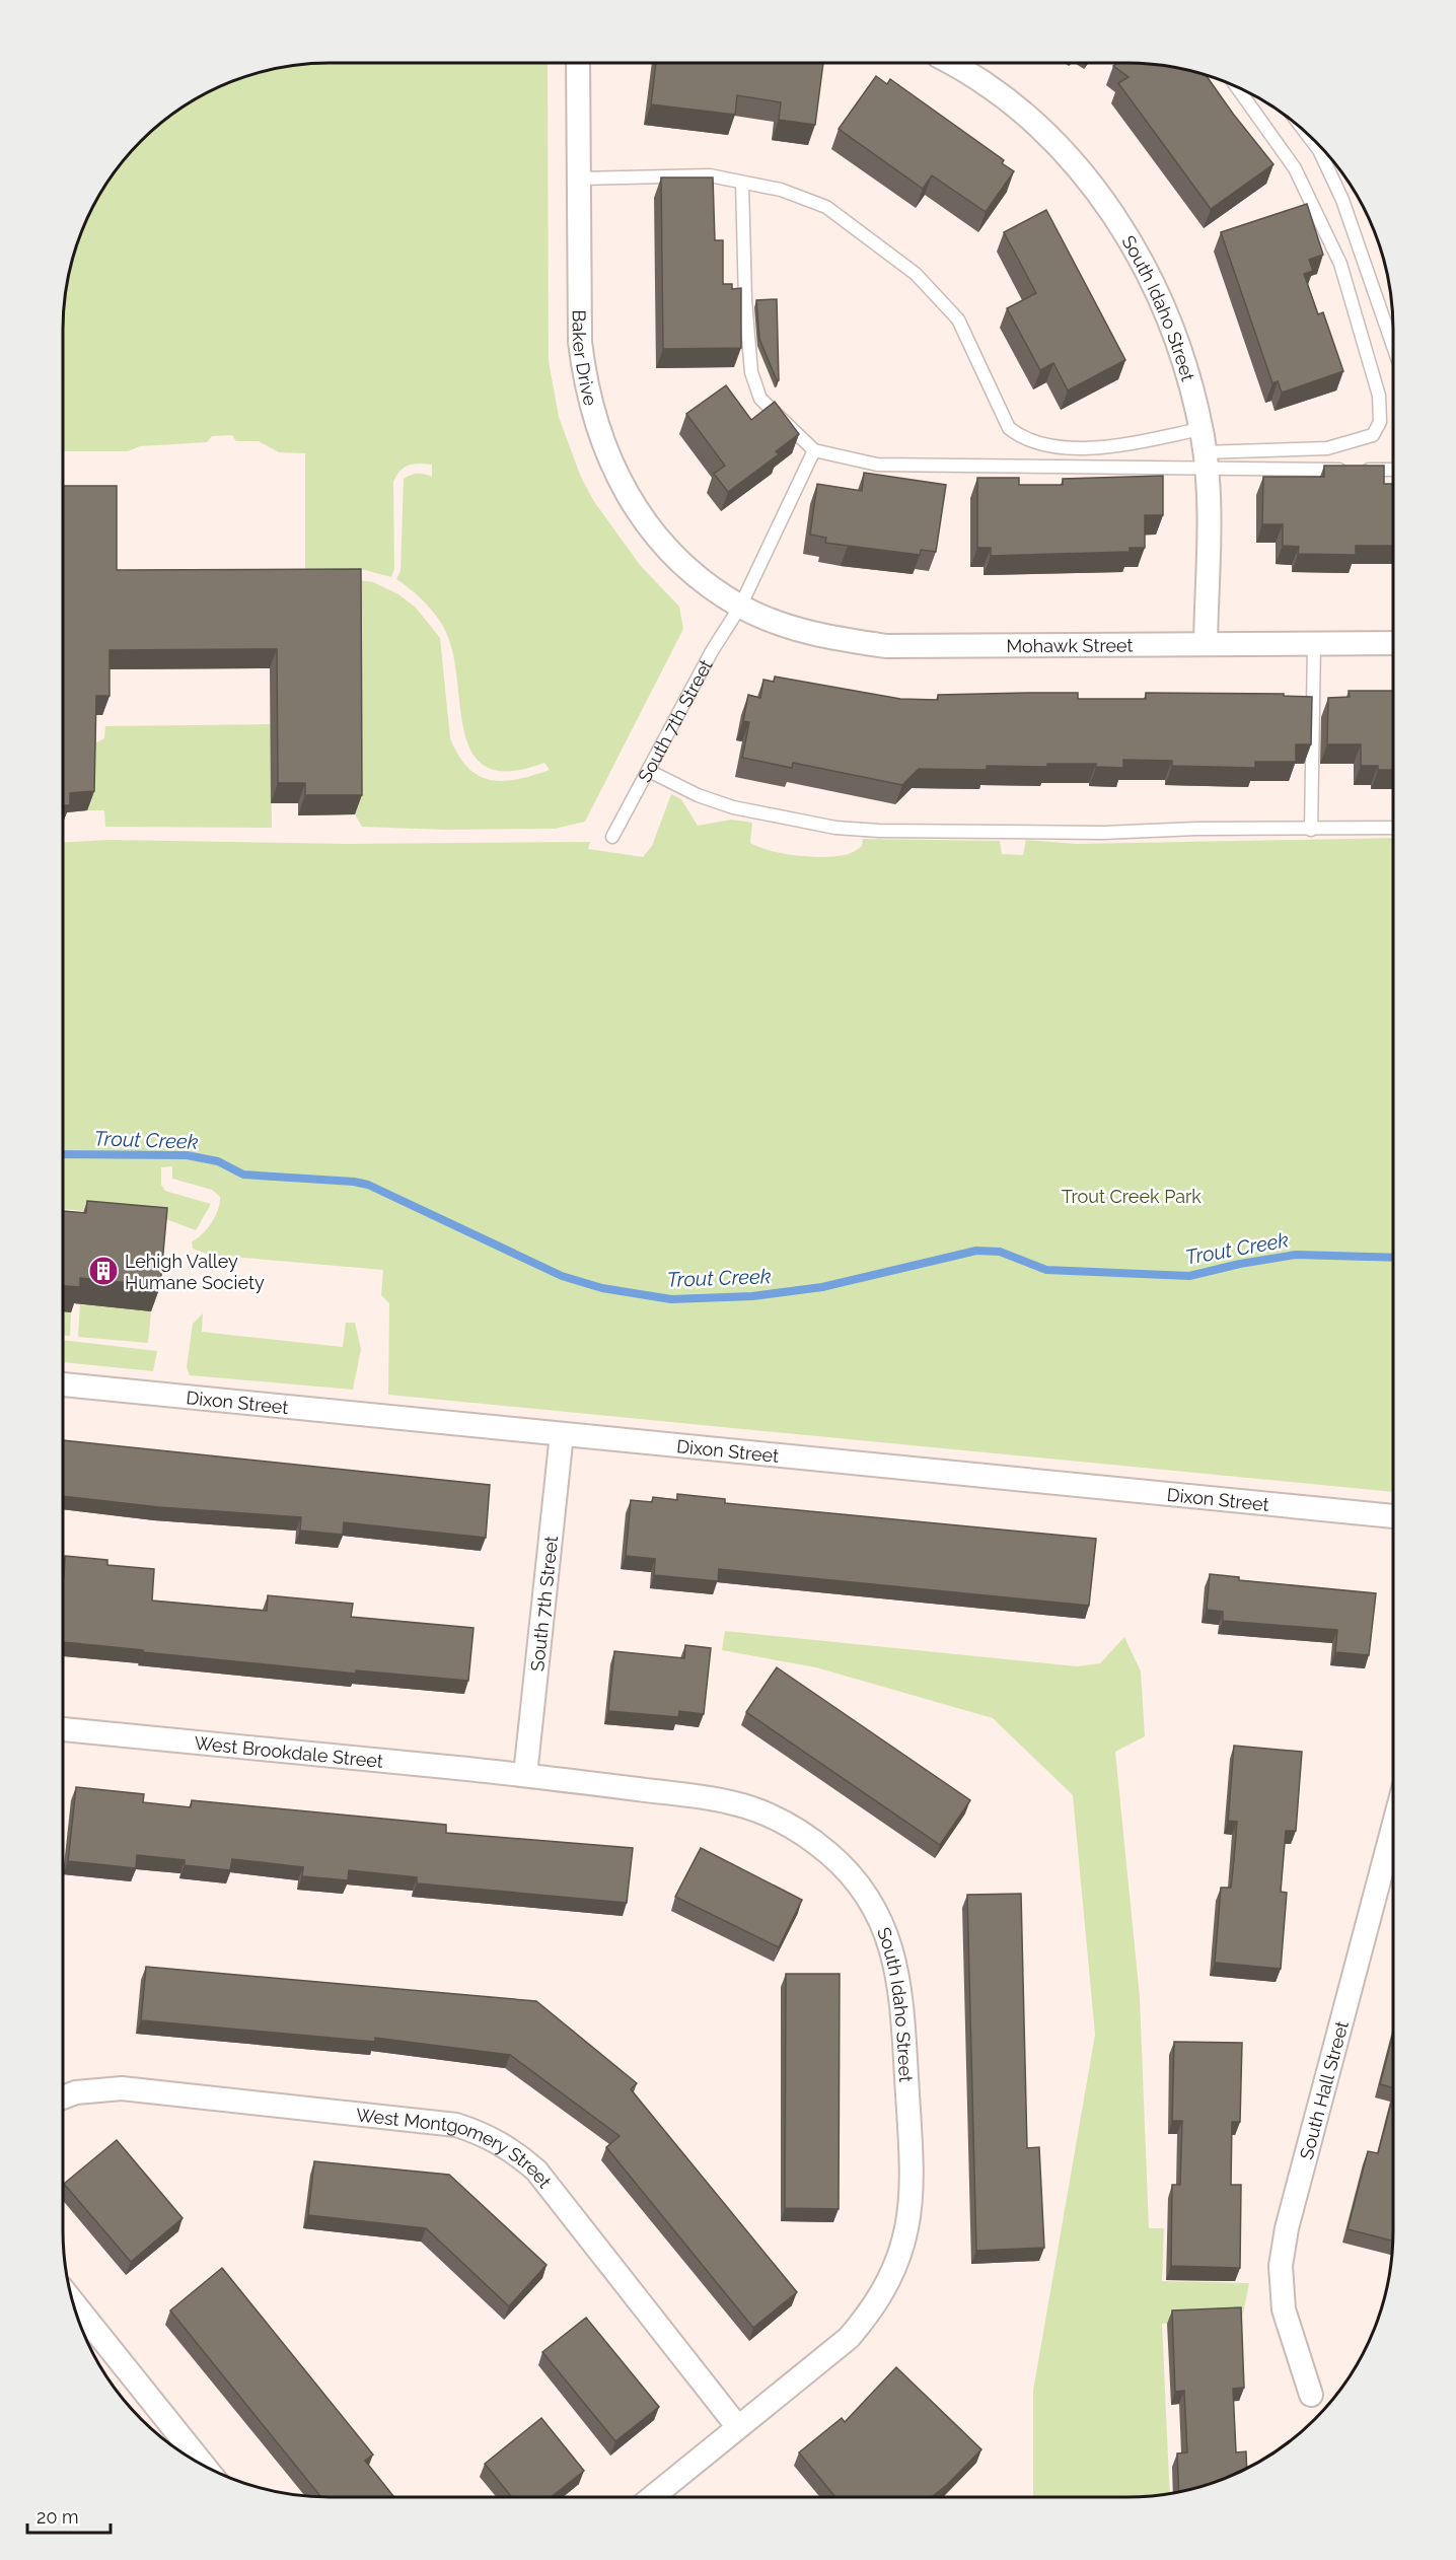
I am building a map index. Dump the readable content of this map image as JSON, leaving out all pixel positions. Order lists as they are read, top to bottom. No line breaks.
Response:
{"streets":{"street":["South Idaho Street","Baker Drive","Mohawk Street","South 7th Street","Dixon Street","West Brookdale Street","South Hall Street","West Montgomery Street"]},"crossings":[["South Idaho Street","Mohawk Street"],["South Idaho Street","South 7th Street"],["South Idaho Street","West Brookdale Street"],["South Idaho Street","West Montgomery Street"],["Baker Drive","Mohawk Street"],["Baker Drive","South 7th Street"],["Mohawk Street","South 7th Street"],["South 7th Street","Dixon Street"],["South 7th Street","West Brookdale Street"]],"water":["Trout Creek"],"parks":["Trout Creek Park"],"places":{"building":["Lehigh Valley Humane Society"]},"scale_bar":"20 m"}
